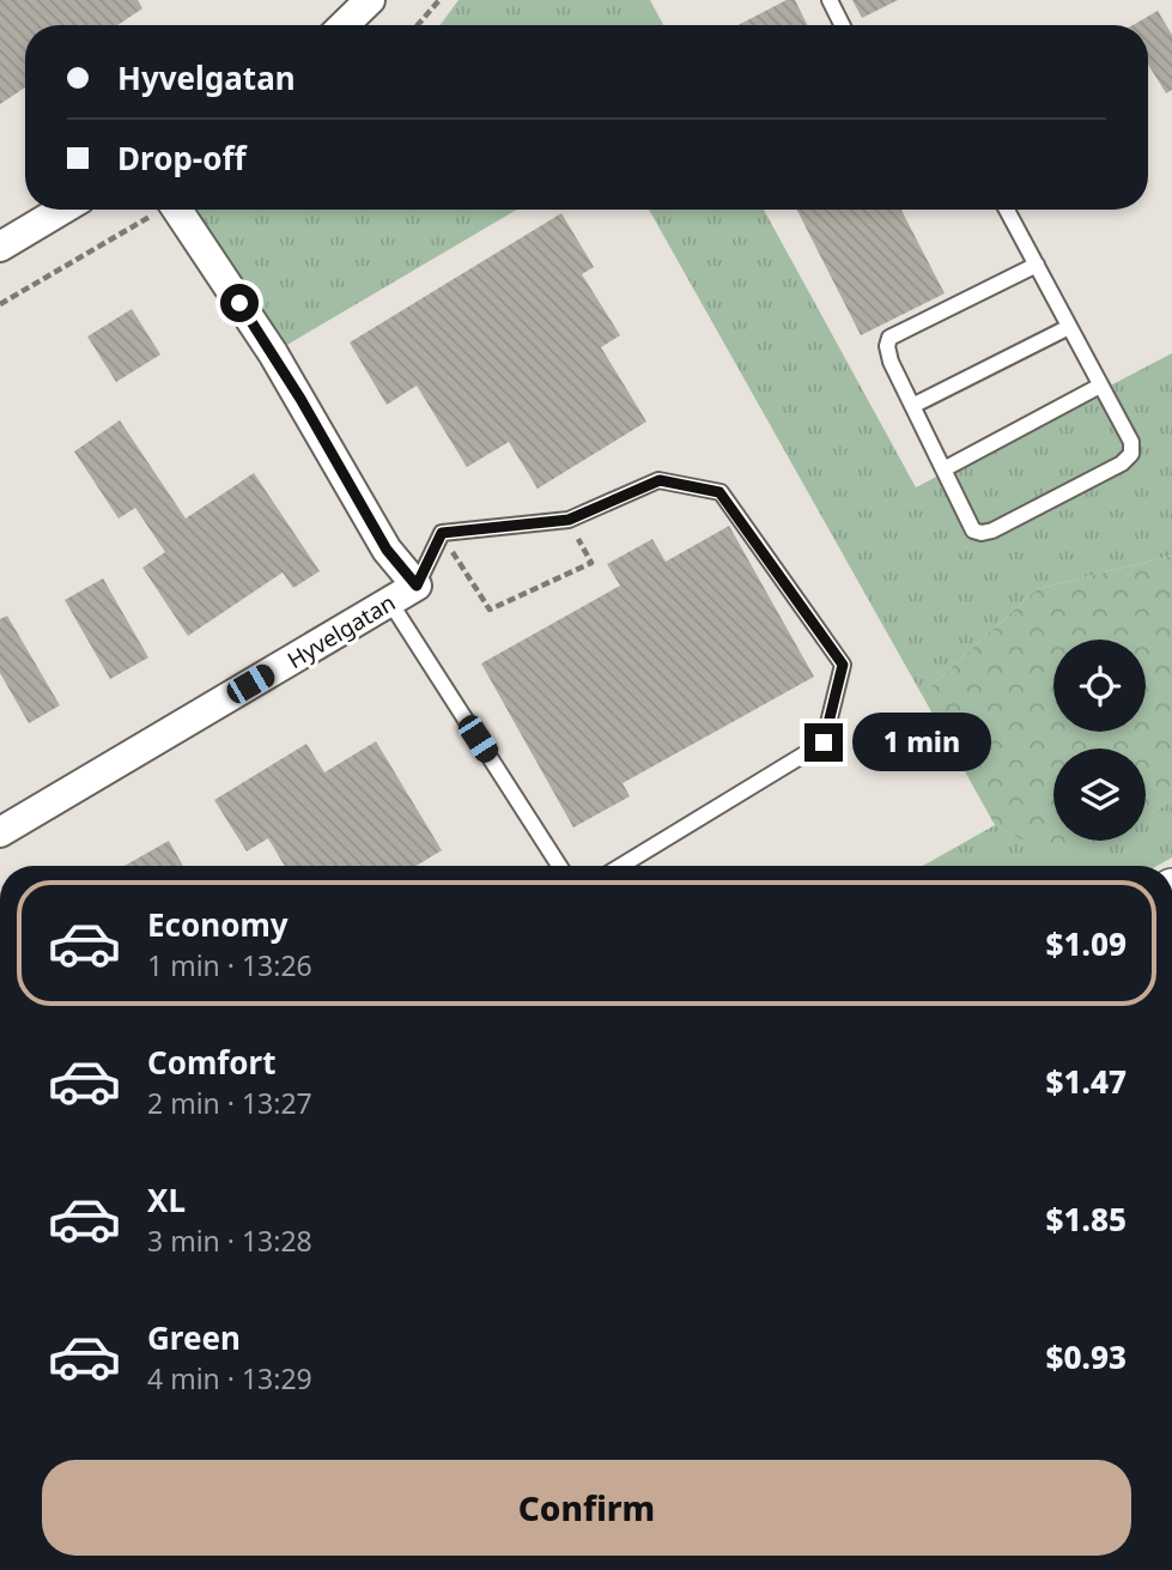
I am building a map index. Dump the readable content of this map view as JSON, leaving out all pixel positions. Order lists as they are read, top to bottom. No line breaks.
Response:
{"streets":{"street":["Hyvelgatan"]},"page":{"banner":["Hyvelgatan","Drop-off"],"bubble":"1 min","list":[{"name":"Economy","note":"1 min · 13:26","value":"$1.09"},{"name":"Comfort","note":"2 min · 13:27","value":"$1.47"},{"name":"XL","note":"3 min · 13:28","value":"$1.85"},{"name":"Green","note":"4 min · 13:29","value":"$0.93"}],"buttons":"Confirm"}}
